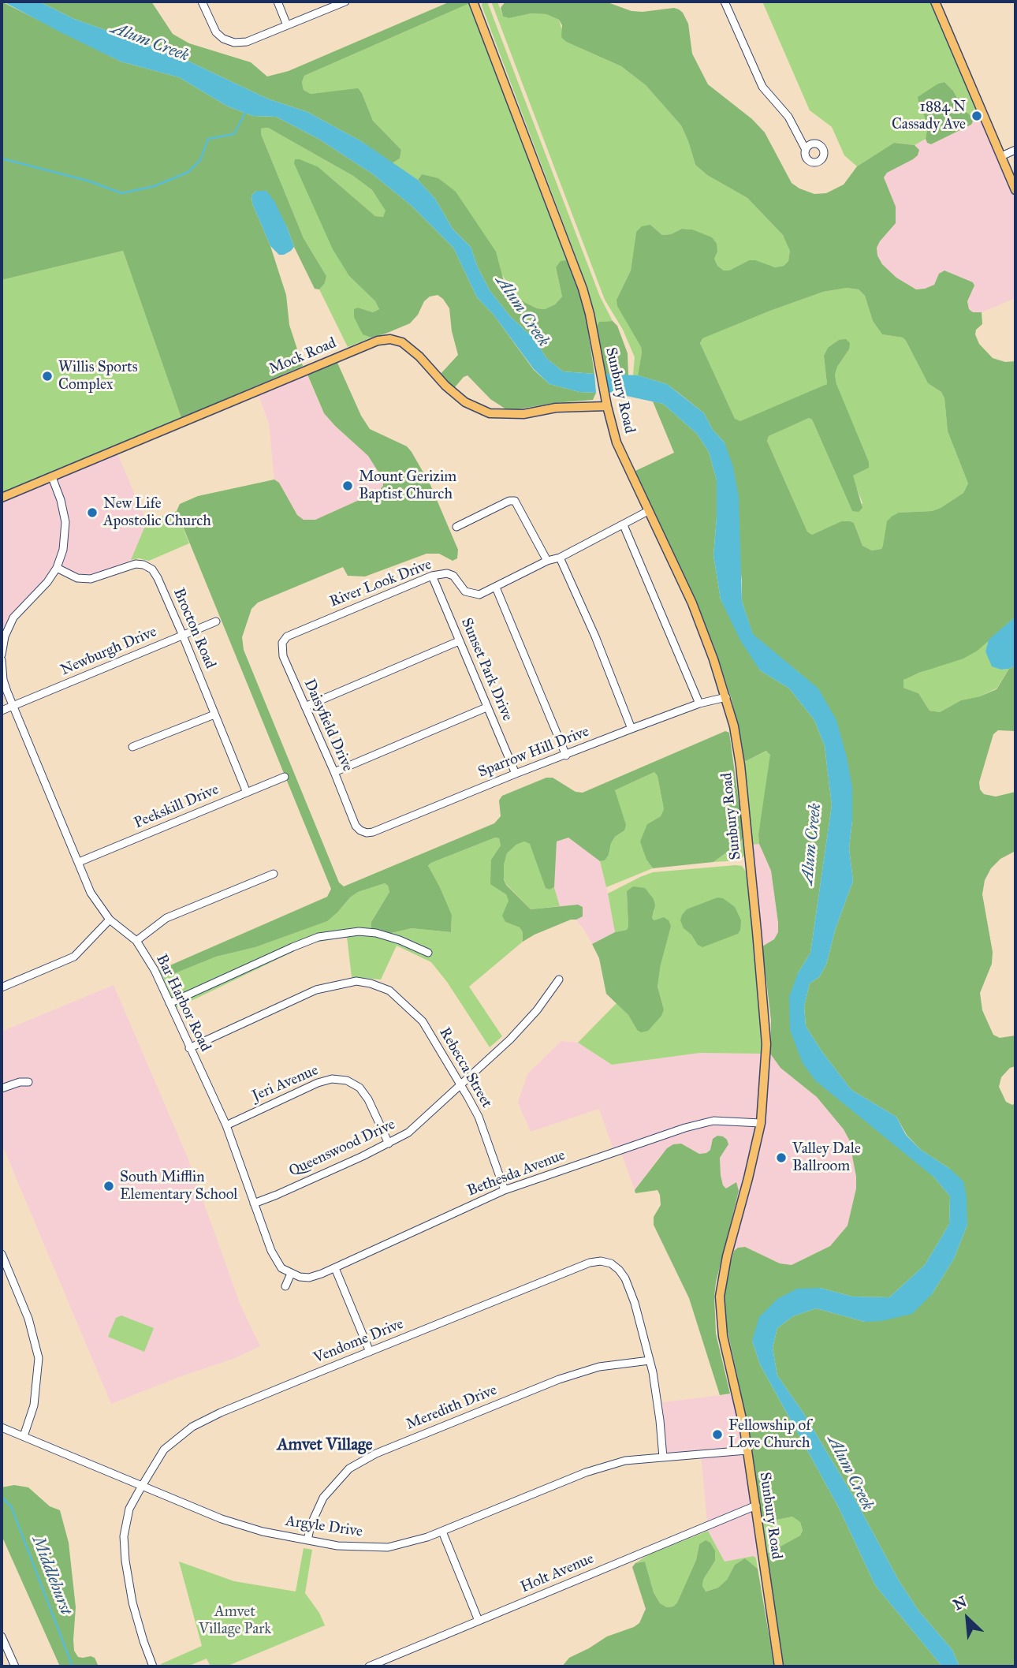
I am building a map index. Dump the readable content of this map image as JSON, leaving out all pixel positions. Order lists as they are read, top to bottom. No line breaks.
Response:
{"streets":{"main road":["Mock Road","Sunbury Road"],"street":["River Look Drive","Brocton Road","Newburgh Drive","Sunset Park Drive","Daisyfield Drive","Sparrow Hill Drive","Peekskill Drive","Bar Harbor Road","Rebecca Street","Jeri Avenue","Queenswood Drive","Bethesda Avenue","Vendome Drive","Meredith Drive","Argyle Drive","Holt Avenue"]},"crossings":[["Mock Road","Sunbury Road"],["Sunbury Road","Sparrow Hill Drive"],["Sunbury Road","Bethesda Avenue"],["Sunbury Road","Argyle Drive"],["Sunbury Road","Holt Avenue"],["River Look Drive","Sunset Park Drive"],["River Look Drive","Daisyfield Drive"],["Brocton Road","Newburgh Drive"],["Brocton Road","Peekskill Drive"],["Newburgh Drive","Bar Harbor Road"],["Sunset Park Drive","Sparrow Hill Drive"],["Daisyfield Drive","Sparrow Hill Drive"],["Peekskill Drive","Bar Harbor Road"],["Bar Harbor Road","Rebecca Street"],["Bar Harbor Road","Jeri Avenue"],["Bar Harbor Road","Queenswood Drive"],["Bar Harbor Road","Bethesda Avenue"],["Rebecca Street","Queenswood Drive"],["Rebecca Street","Bethesda Avenue"],["Jeri Avenue","Queenswood Drive"],["Vendome Drive","Meredith Drive"],["Vendome Drive","Argyle Drive"],["Meredith Drive","Argyle Drive"]],"districts":["Amvet Village"],"water":["Alum Creek","Middlehurst"],"parks":["Amvet Village Park"],"places":["1884 N Cassady Ave","Willis Sports Complex","Mount Gerizim Baptist Church","New Life Apostolic Church","Valley Dale Ballroom","South Mifflin Elementary School","Fellowship of Love Church"],"north":"top left"}
